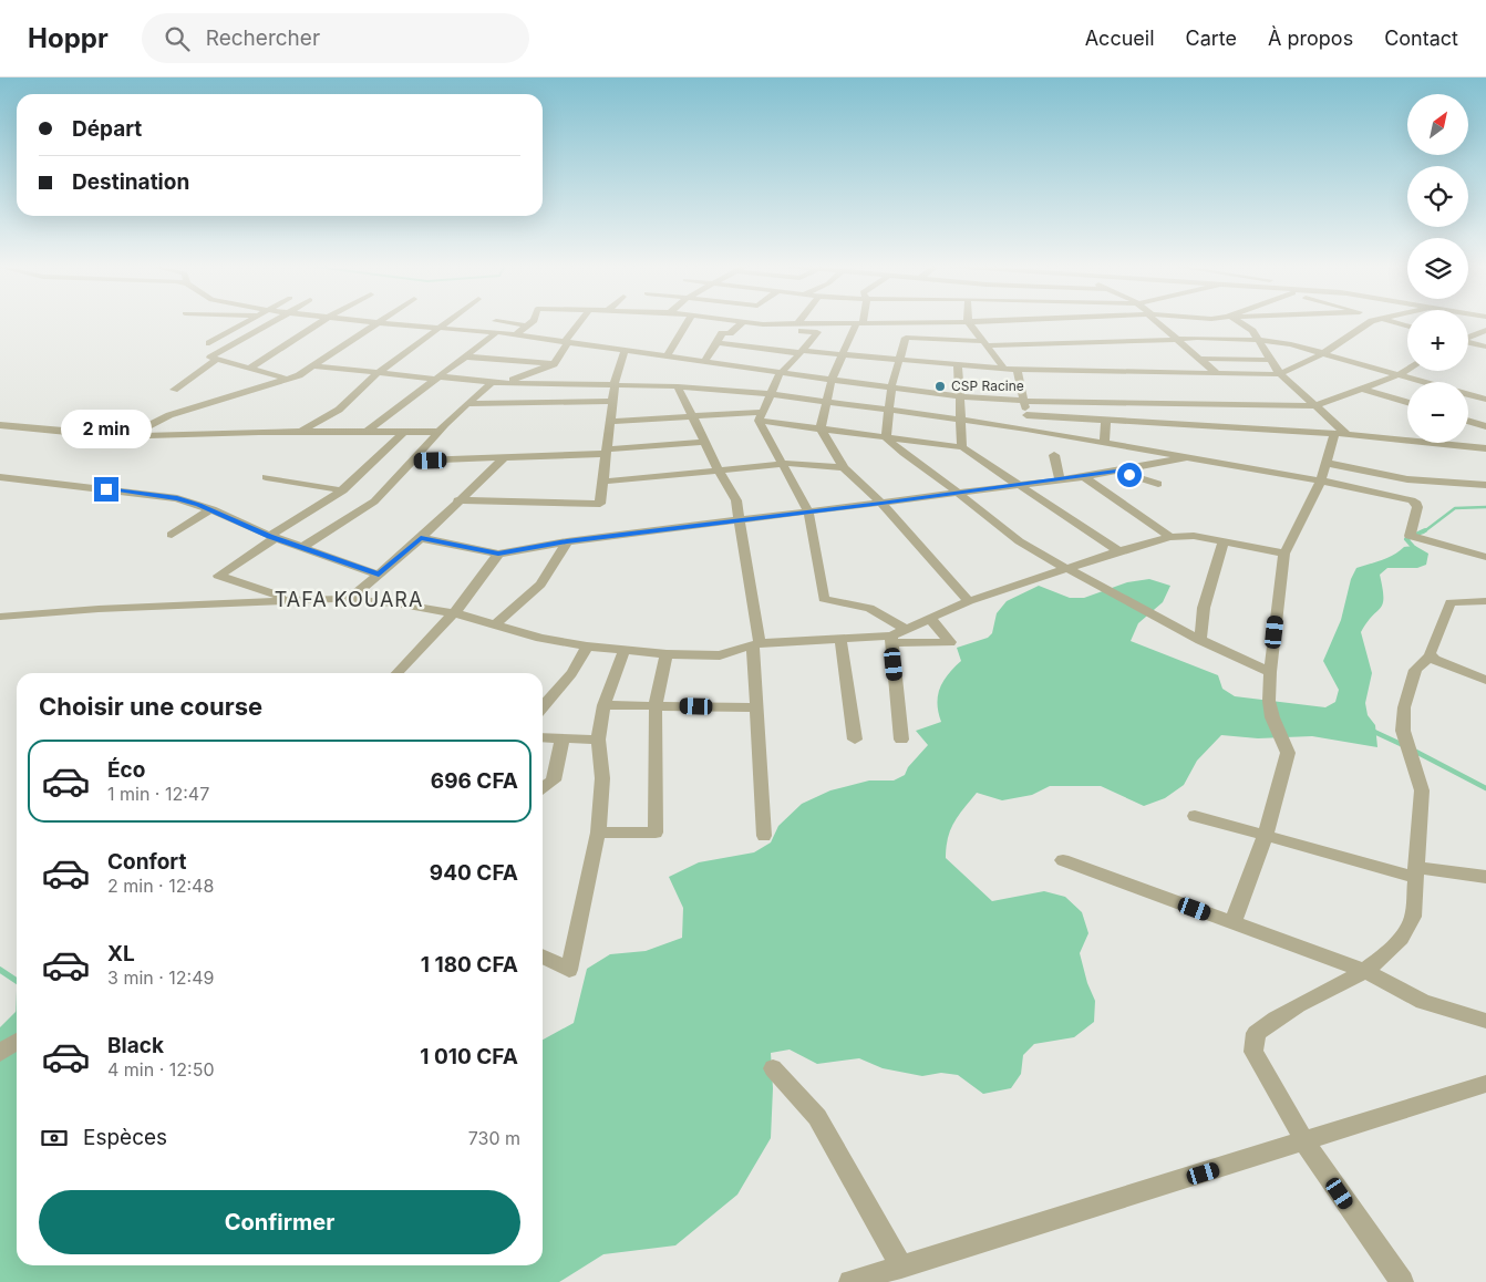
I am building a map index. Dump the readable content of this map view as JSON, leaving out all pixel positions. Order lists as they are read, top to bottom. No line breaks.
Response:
{"districts":["TAFA KOUARA"],"places":["CSP Racine"],"north":"top right","page":{"header":"Hoppr","search":"Rechercher","nav":["Accueil","Carte","À propos","Contact"],"map_buttons":["+","−"],"banner":["Départ","Destination"],"bubble":"2 min","heading":"Choisir une course","list":[{"name":"Éco","note":"1 min · 12:47","value":"696 CFA"},{"name":"Confort","note":"2 min · 12:48","value":"940 CFA"},{"name":"XL","note":"3 min · 12:49","value":"1 180 CFA"},{"name":"Black","note":"4 min · 12:50","value":"1 010 CFA"}],"pay":["Espèces","730 m"],"buttons":"Confirmer"}}
